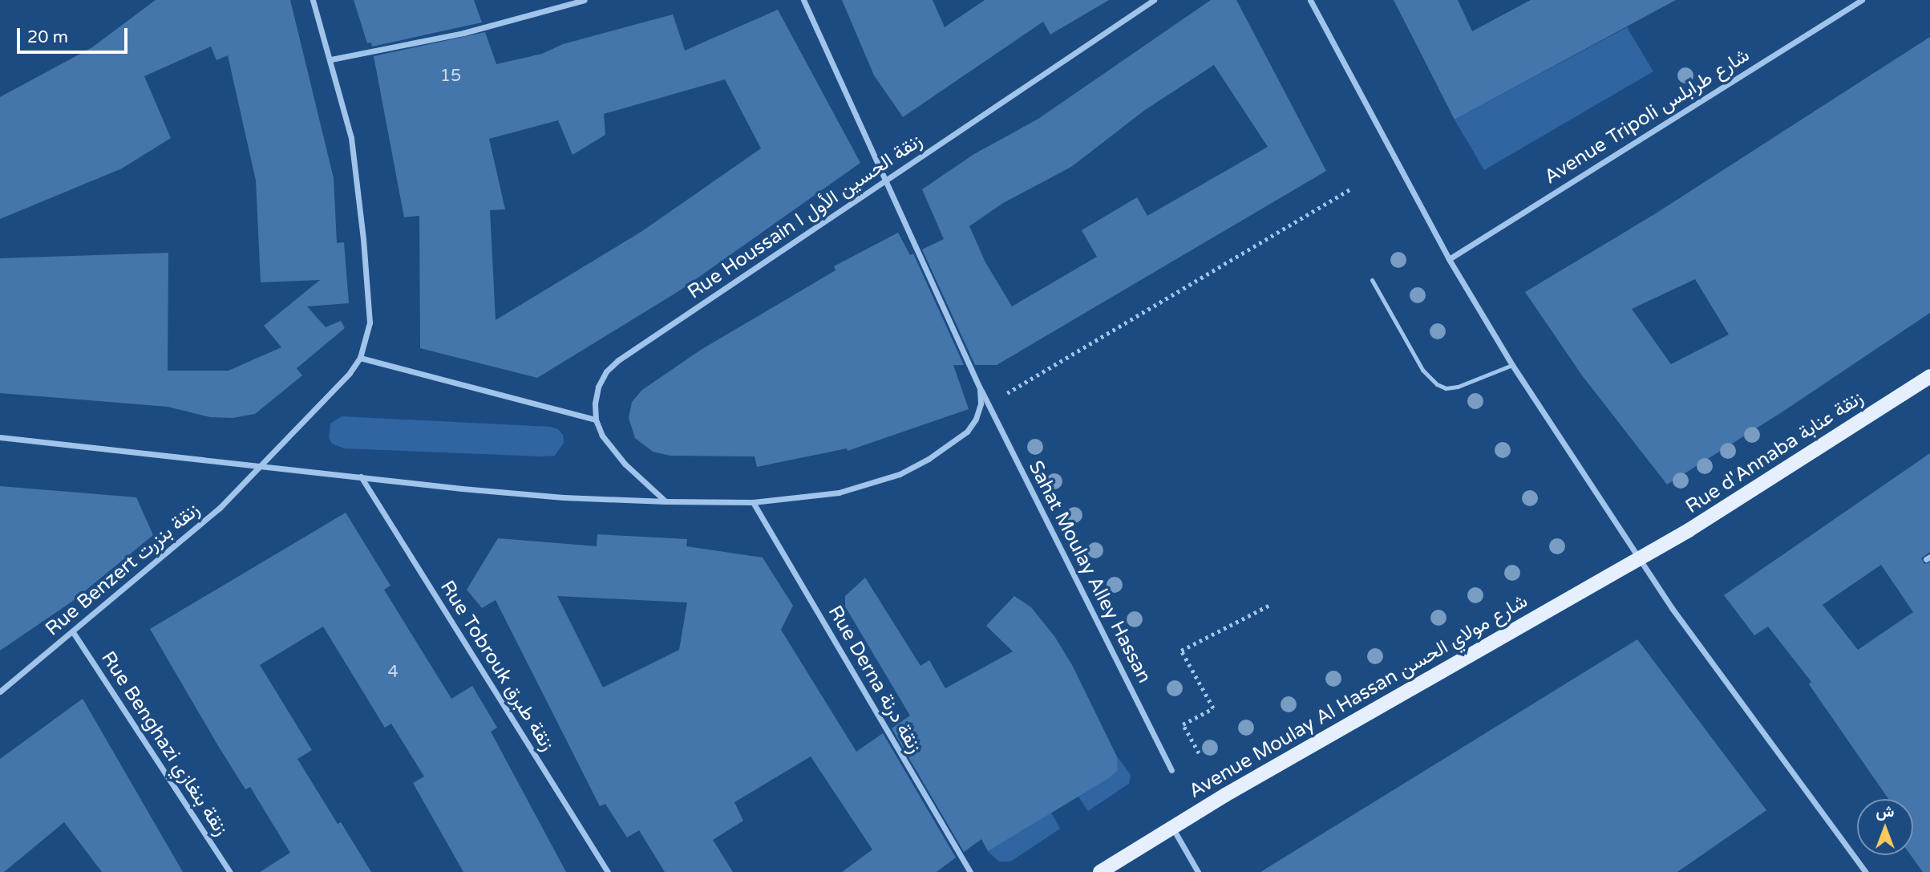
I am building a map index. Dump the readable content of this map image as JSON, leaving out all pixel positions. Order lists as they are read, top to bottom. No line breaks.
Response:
{"streets":{"main road":["Rue d'Annaba زنقة عنابة","Avenue Moulay Al Hassan شارع مولاي الحسن"],"street":["Avenue Tripoli شارع طرابلس","Rue Houssain I زنقة الحسين الأول","Rue Benzert زنقة بنزرت","Sahat Moulay Alley Hassan","Rue Tobrouk زنقة طبرق","Rue Derna زنقة درنة","Rue Benghazi زنقة بنغازي"]},"crossings":[["Rue Houssain I زنقة الحسين الأول","Sahat Moulay Alley Hassan"],["Rue d'Annaba زنقة عنابة","Avenue Moulay Al Hassan شارع مولاي الحسن"],["Rue Benzert زنقة بنزرت","Rue Benghazi زنقة بنغازي"]],"house_numbers":["15","4"],"scale_bar":"20 m","north":"top"}
